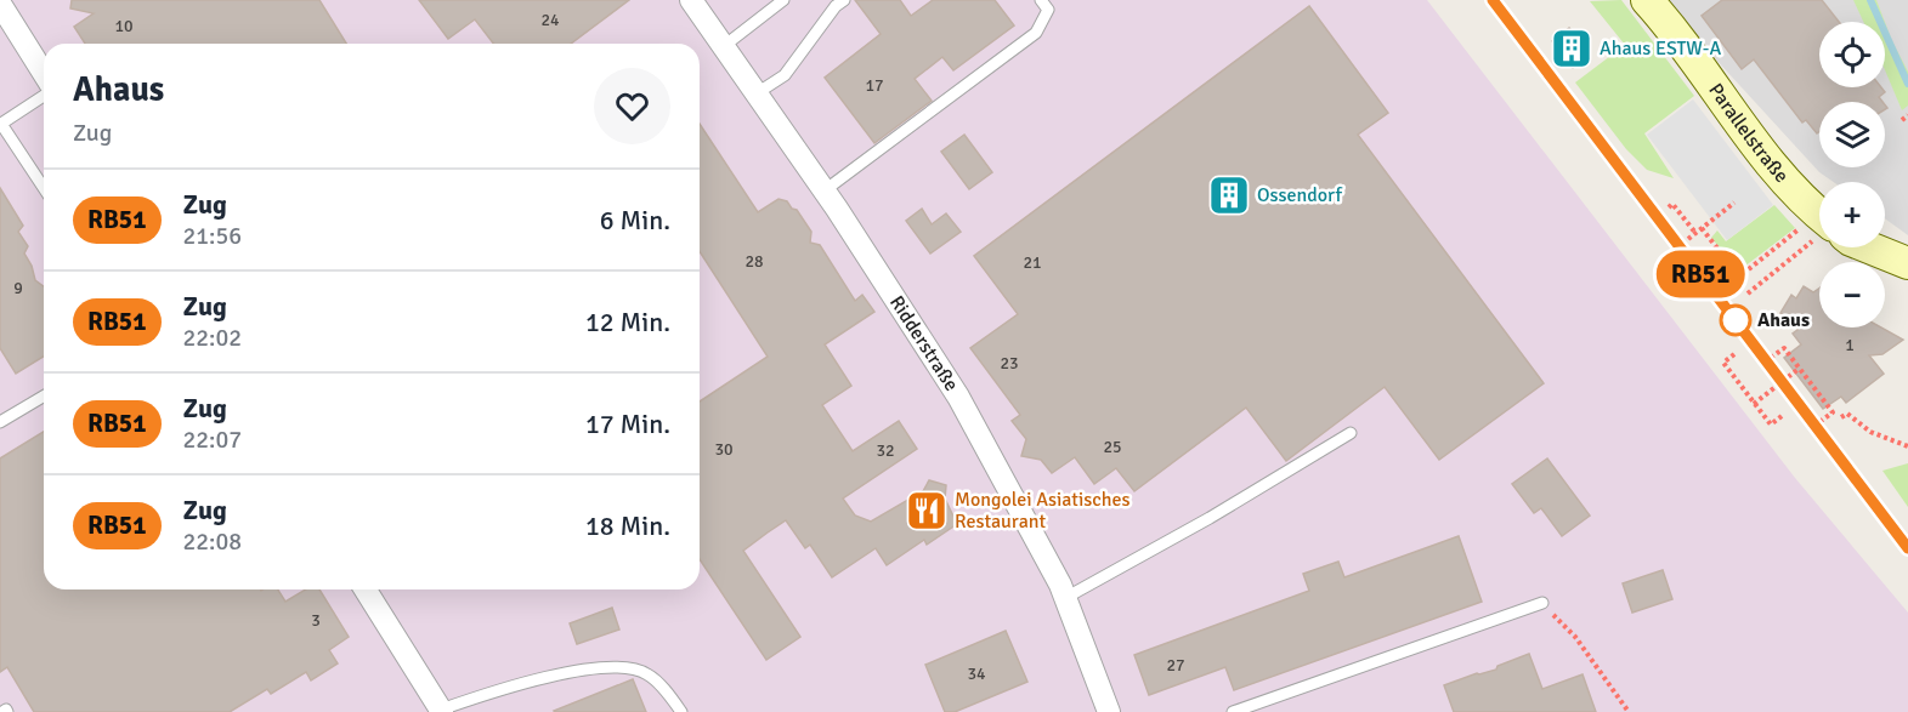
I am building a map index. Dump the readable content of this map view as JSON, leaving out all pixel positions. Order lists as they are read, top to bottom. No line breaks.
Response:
{"streets":{"main road":["Parallelstraße"],"street":["Ridderstraße"]},"places":{"building":["Ahaus ESTW-A","Ossendorf"],"other":["Ahaus"],"restaurant":["Mongolei Asiatisches Restaurant"]},"house_numbers":["24","10","17","28","21","9","1","23","25","30","32","3","27","34"],"page":{"on_map":"RB51","map_buttons":["+","−"],"heading":["Ahaus","Zug"],"list":[{"mark":"RB51","name":"Zug","note":"21:56","value":"6 Min."},{"mark":"RB51","name":"Zug","note":"22:02","value":"12 Min."},{"mark":"RB51","name":"Zug","note":"22:07","value":"17 Min."},{"mark":"RB51","name":"Zug","note":"22:08","value":"18 Min."}]}}
